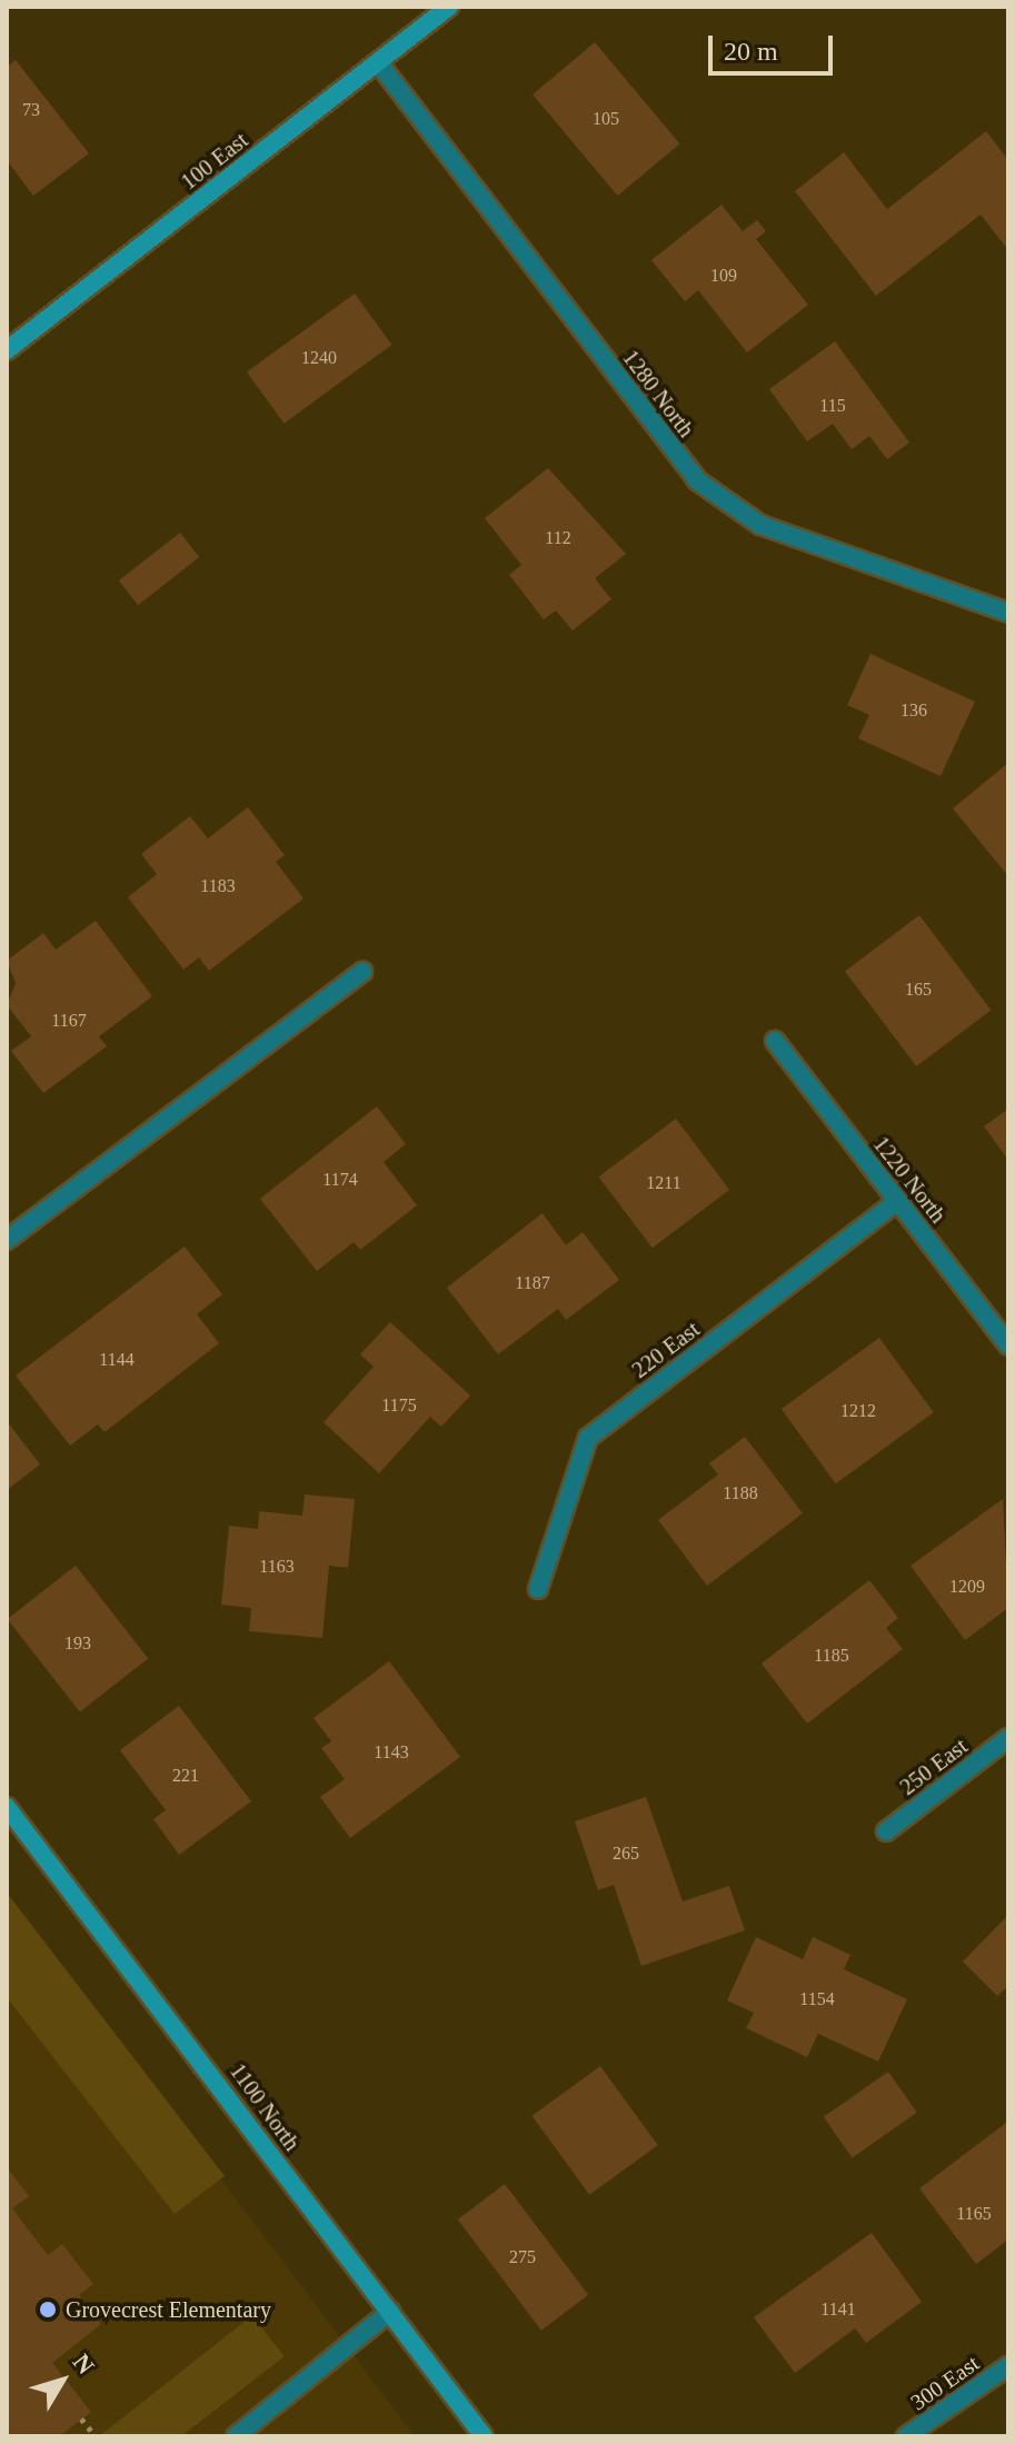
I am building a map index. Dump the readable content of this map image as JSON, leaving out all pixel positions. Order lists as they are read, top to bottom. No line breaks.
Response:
{"streets":{"street":["100 East","1280 North","1220 North","220 East","250 East","1100 North","300 East"]},"crossings":[["100 East","1280 North"],["1220 North","220 East"]],"places":["Grovecrest Elementary"],"house_numbers":["73","105","109","1240","115","112","136","1183","165","1167","1174","1211","1187","1144","1175","1212","1188","1163","1209","193","1185","1143","221","265","1154","1165","275","1141"],"scale_bar":"20 m","north":"top right"}
